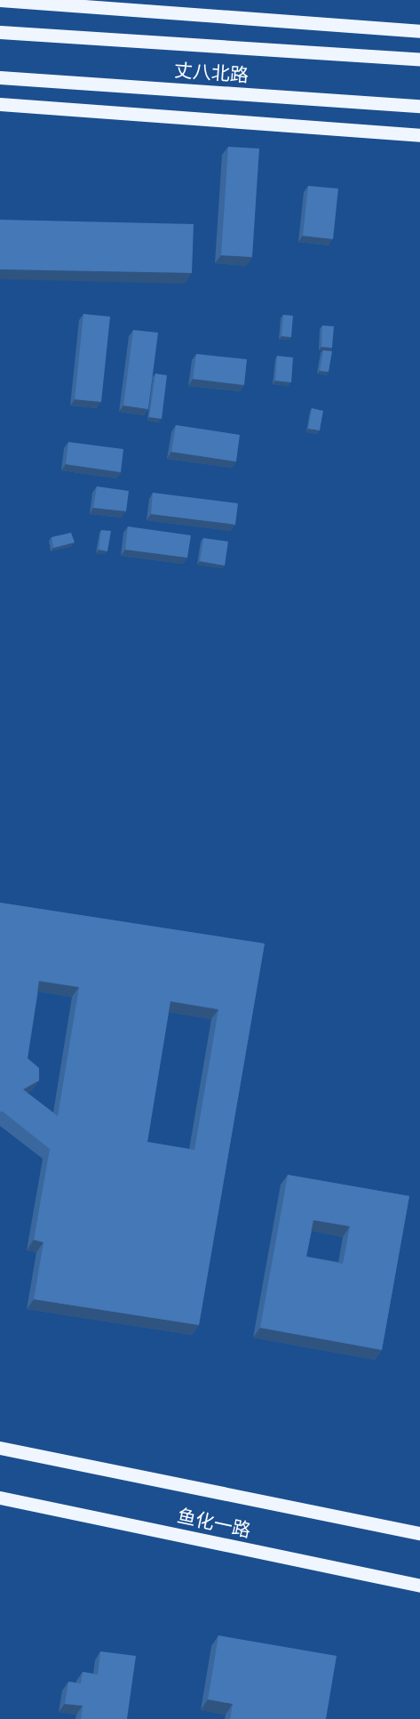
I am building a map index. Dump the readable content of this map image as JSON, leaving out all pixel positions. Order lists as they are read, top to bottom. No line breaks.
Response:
{"streets":{"main road":["丈八北路","鱼化一路"]}}
